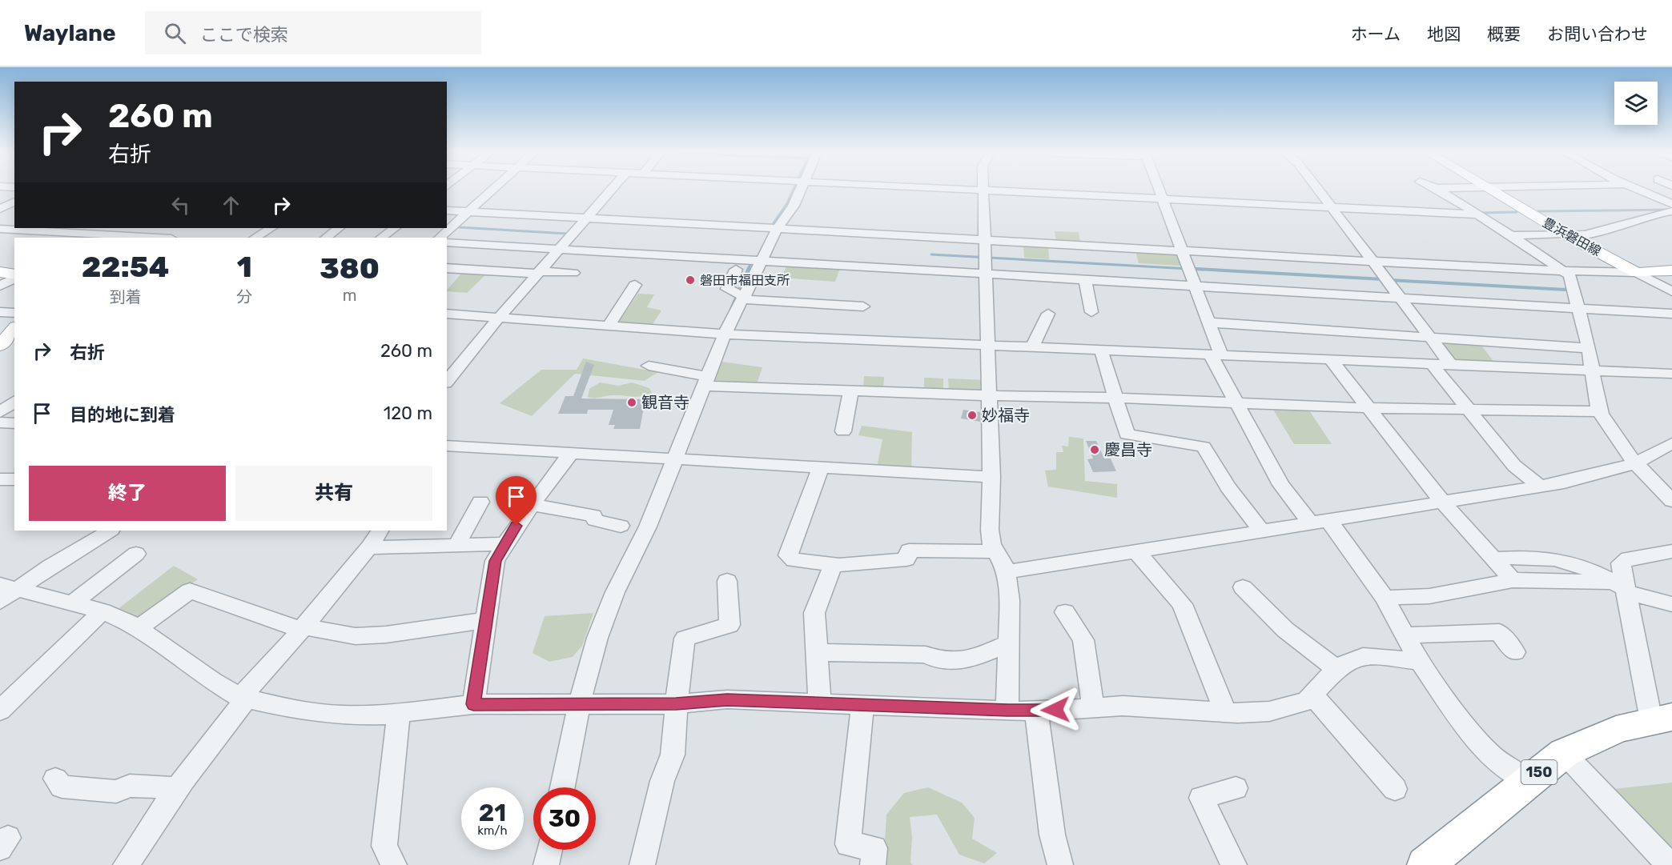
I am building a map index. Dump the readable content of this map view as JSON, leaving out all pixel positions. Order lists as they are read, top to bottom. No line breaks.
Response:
{"streets":{"highway":["150"],"main road":["豊浜磐田線"]},"places":["磐田市福田支所","観音寺","妙福寺","慶昌寺"],"page":{"header":"Waylane","search":"ここで検索","nav":["ホーム","地図","概要","お問い合わせ"],"turn":["260 m","右折"],"eta":["22:54","到着","1","分","380","m"],"list":[{"name":"右折","value":"260 m"},{"name":"目的地に到着","value":"120 m"}],"buttons":["終了","共有"],"speed":"21 km/h","limit":"30"}}
